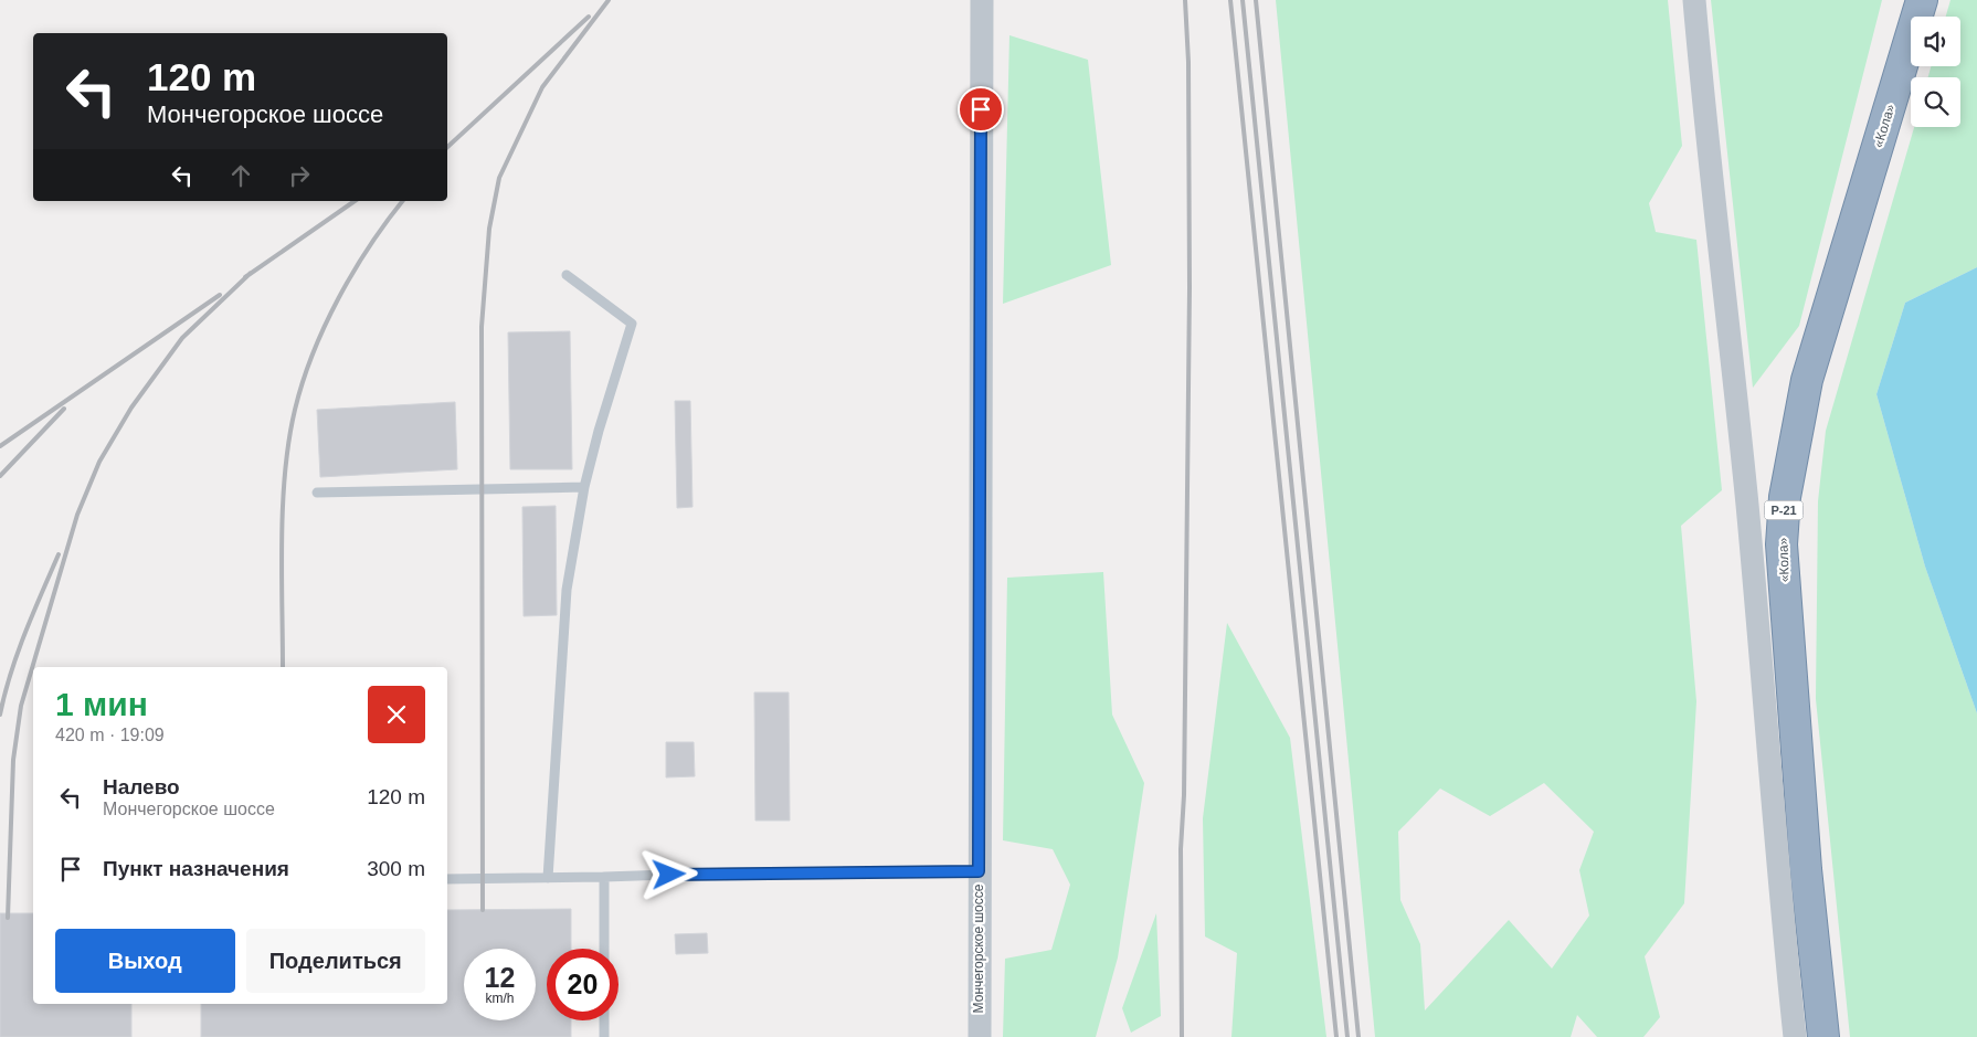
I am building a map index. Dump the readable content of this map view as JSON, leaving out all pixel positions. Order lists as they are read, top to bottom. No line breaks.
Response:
{"streets":{"highway":["«Кола»","Р-21"],"street":["Мончегорское шоссе"]},"page":{"turn":["120 m","Мончегорское шоссе"],"heading":["1 мин","420 m · 19:09"],"list":[{"name":"Налево","note":"Мончегорское шоссе","value":"120 m"},{"name":"Пункт назначения","value":"300 m"}],"buttons":["Выход","Поделиться"],"speed":"12 km/h","limit":"20"}}
